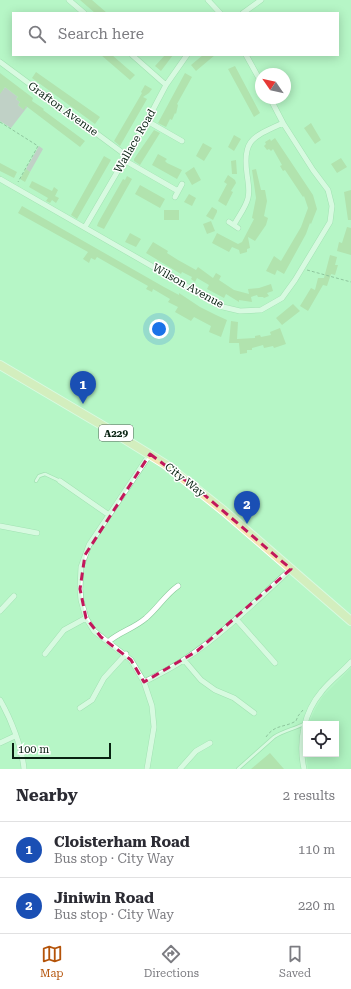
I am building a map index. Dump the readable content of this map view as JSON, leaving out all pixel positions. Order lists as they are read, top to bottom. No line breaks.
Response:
{"streets":{"main road":["A229","City Way"],"street":["Grafton Avenue","Wallace Road","Wilson Avenue"]},"crossings":[["Grafton Avenue","Wallace Road"],["Wallace Road","Wilson Avenue"]],"scale_bar":"100 m","north":"top left","page":{"search":"Search here","pins":["1","2"],"scale":"100 m","heading":["Nearby","2 results"],"list":[{"mark":"1","name":"Cloisterham Road","note":"Bus stop · City Way","value":"110 m"},{"mark":"2","name":"Jiniwin Road","note":"Bus stop · City Way","value":"220 m"}],"nav":["Map","Directions","Saved"]}}
